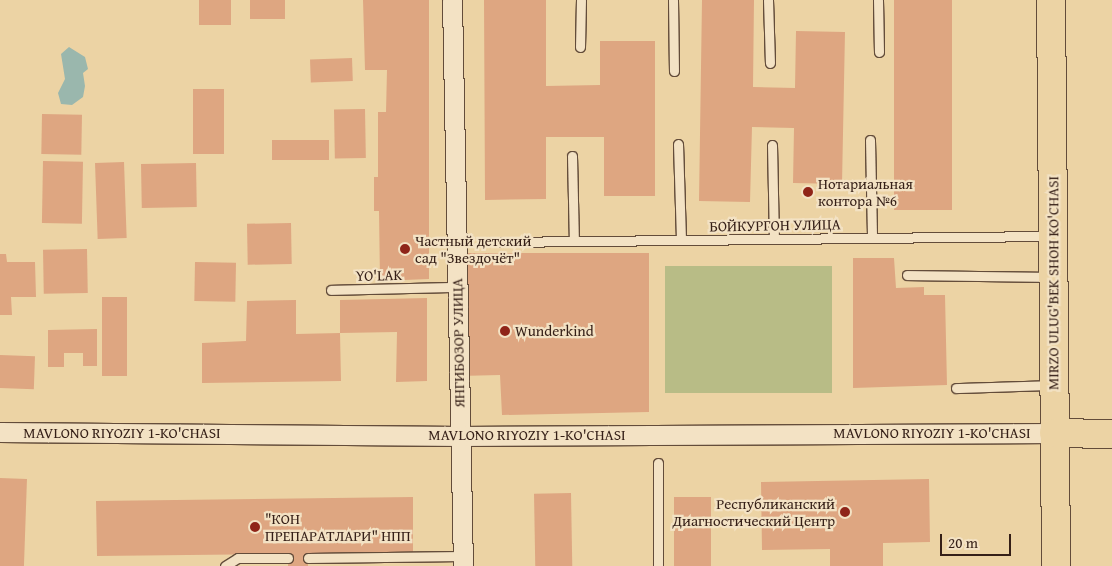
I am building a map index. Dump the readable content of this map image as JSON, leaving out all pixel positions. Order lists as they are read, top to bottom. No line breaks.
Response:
{"streets":{"main road":["MIRZO ULUG'BEK SHOH KO'CHASI"],"street":["ЯНГИБОЗОР УЛИЦА","MAVLONO RIYOZIY 1-KO'CHASI"],"lane":["БОЙКУРГОН УЛИЦА","YO'LAK"]},"crossings":[["БОЙКУРГОН УЛИЦА","MIRZO ULUG'BEK SHOH KO'CHASI"],["YO'LAK","ЯНГИБОЗОР УЛИЦА"],["MIRZO ULUG'BEK SHOH KO'CHASI","MAVLONO RIYOZIY 1-KO'CHASI"],["ЯНГИБОЗОР УЛИЦА","MAVLONO RIYOZIY 1-KO'CHASI"]],"places":["Нотариальная контора №6","Частный детский сад \"Звездочёт\"","Wunderkind","Республиканский Диагностический Центр","\"КОН ПРЕПАРАТЛАРИ\" НПП"],"scale_bar":"20 m"}
